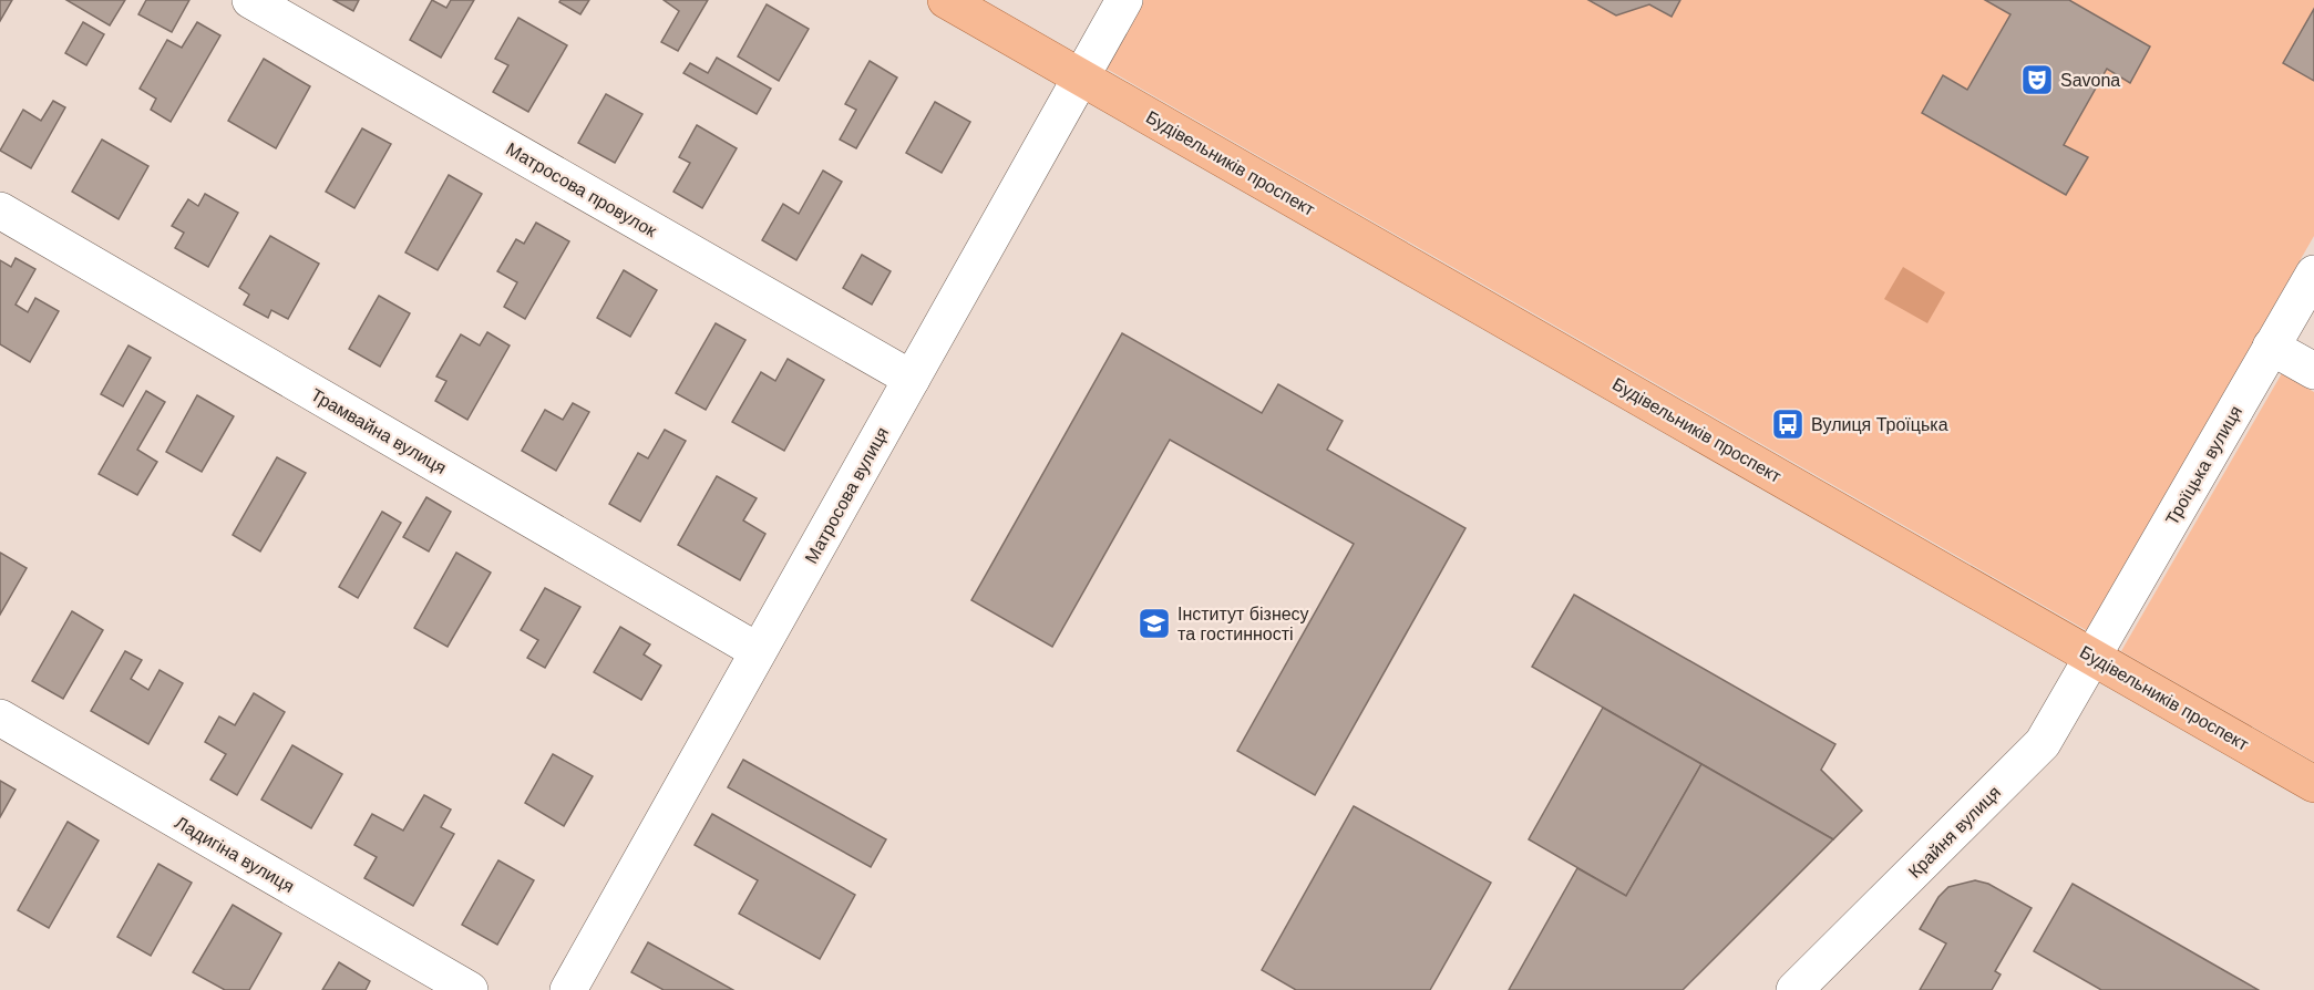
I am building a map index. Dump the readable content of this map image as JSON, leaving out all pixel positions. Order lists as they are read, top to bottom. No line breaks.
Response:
{"streets":{"main road":["Будівельників проспект"],"street":["Матросова провулок","Трамвайна вулиця","Троїцька вулиця","Матросова вулиця","Крайня вулиця","Ладигіна вулиця"]},"crossings":[["Будівельників проспект","Троїцька вулиця"],["Будівельників проспект","Матросова вулиця"],["Будівельників проспект","Крайня вулиця"],["Матросова провулок","Матросова вулиця"],["Трамвайна вулиця","Матросова вулиця"],["Троїцька вулиця","Крайня вулиця"]],"places":{"theatre":["Savona"],"bus stop":["Вулиця Троїцька"],"school or university":["Інститут бізнесу та гостинності"]}}
